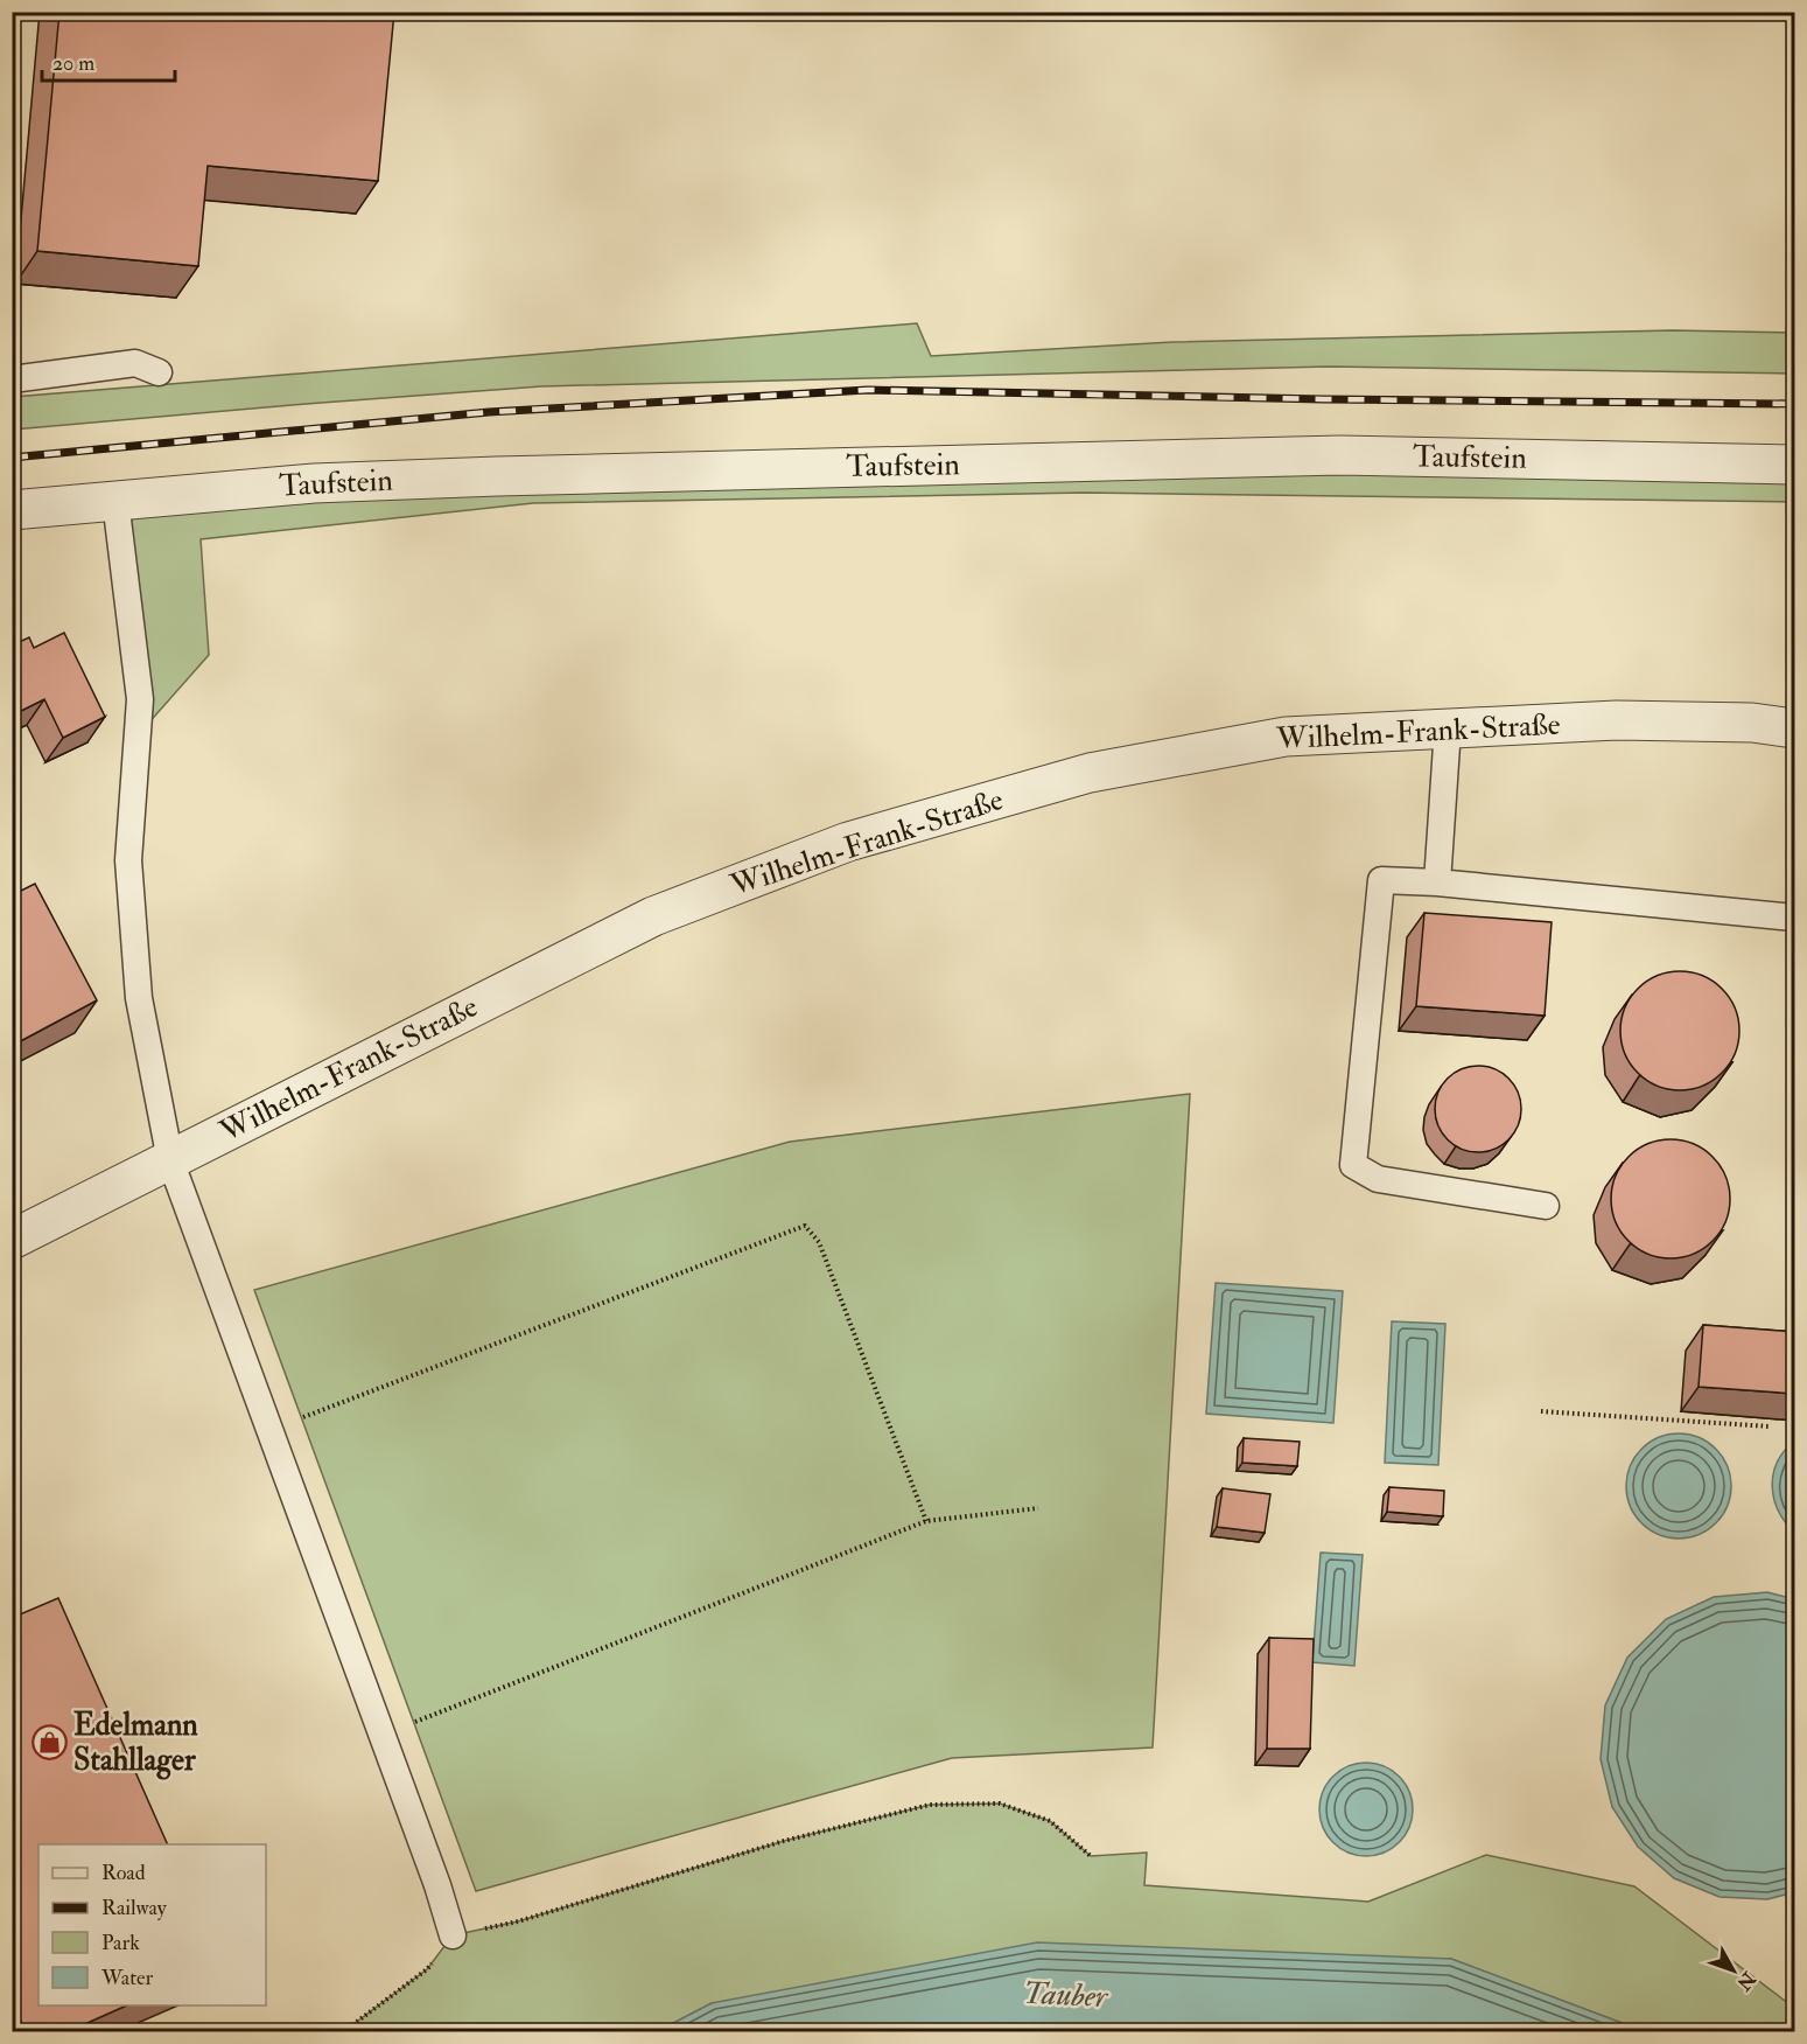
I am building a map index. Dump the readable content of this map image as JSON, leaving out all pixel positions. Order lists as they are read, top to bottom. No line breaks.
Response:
{"streets":{"street":["Taufstein","Wilhelm-Frank-Straße"]},"water":["Tauber"],"places":{"shop":["Edelmann Stahllager"]},"legend":["Road","Railway","Park","Water"],"scale_bar":"20 m","north":"bottom right"}
